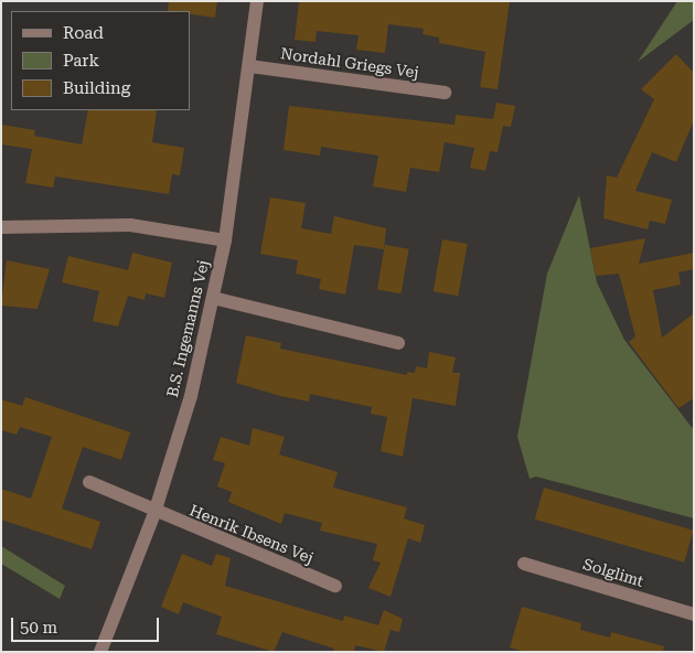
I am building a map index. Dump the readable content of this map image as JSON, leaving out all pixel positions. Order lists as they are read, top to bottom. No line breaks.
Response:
{"streets":{"street":["Nordahl Griegs Vej","B.S. Ingemanns Vej","Henrik Ibsens Vej","Solglimt"]},"crossings":[["Nordahl Griegs Vej","B.S. Ingemanns Vej"],["B.S. Ingemanns Vej","Henrik Ibsens Vej"]],"legend":["Road","Park","Building"],"scale_bar":"50 m"}
